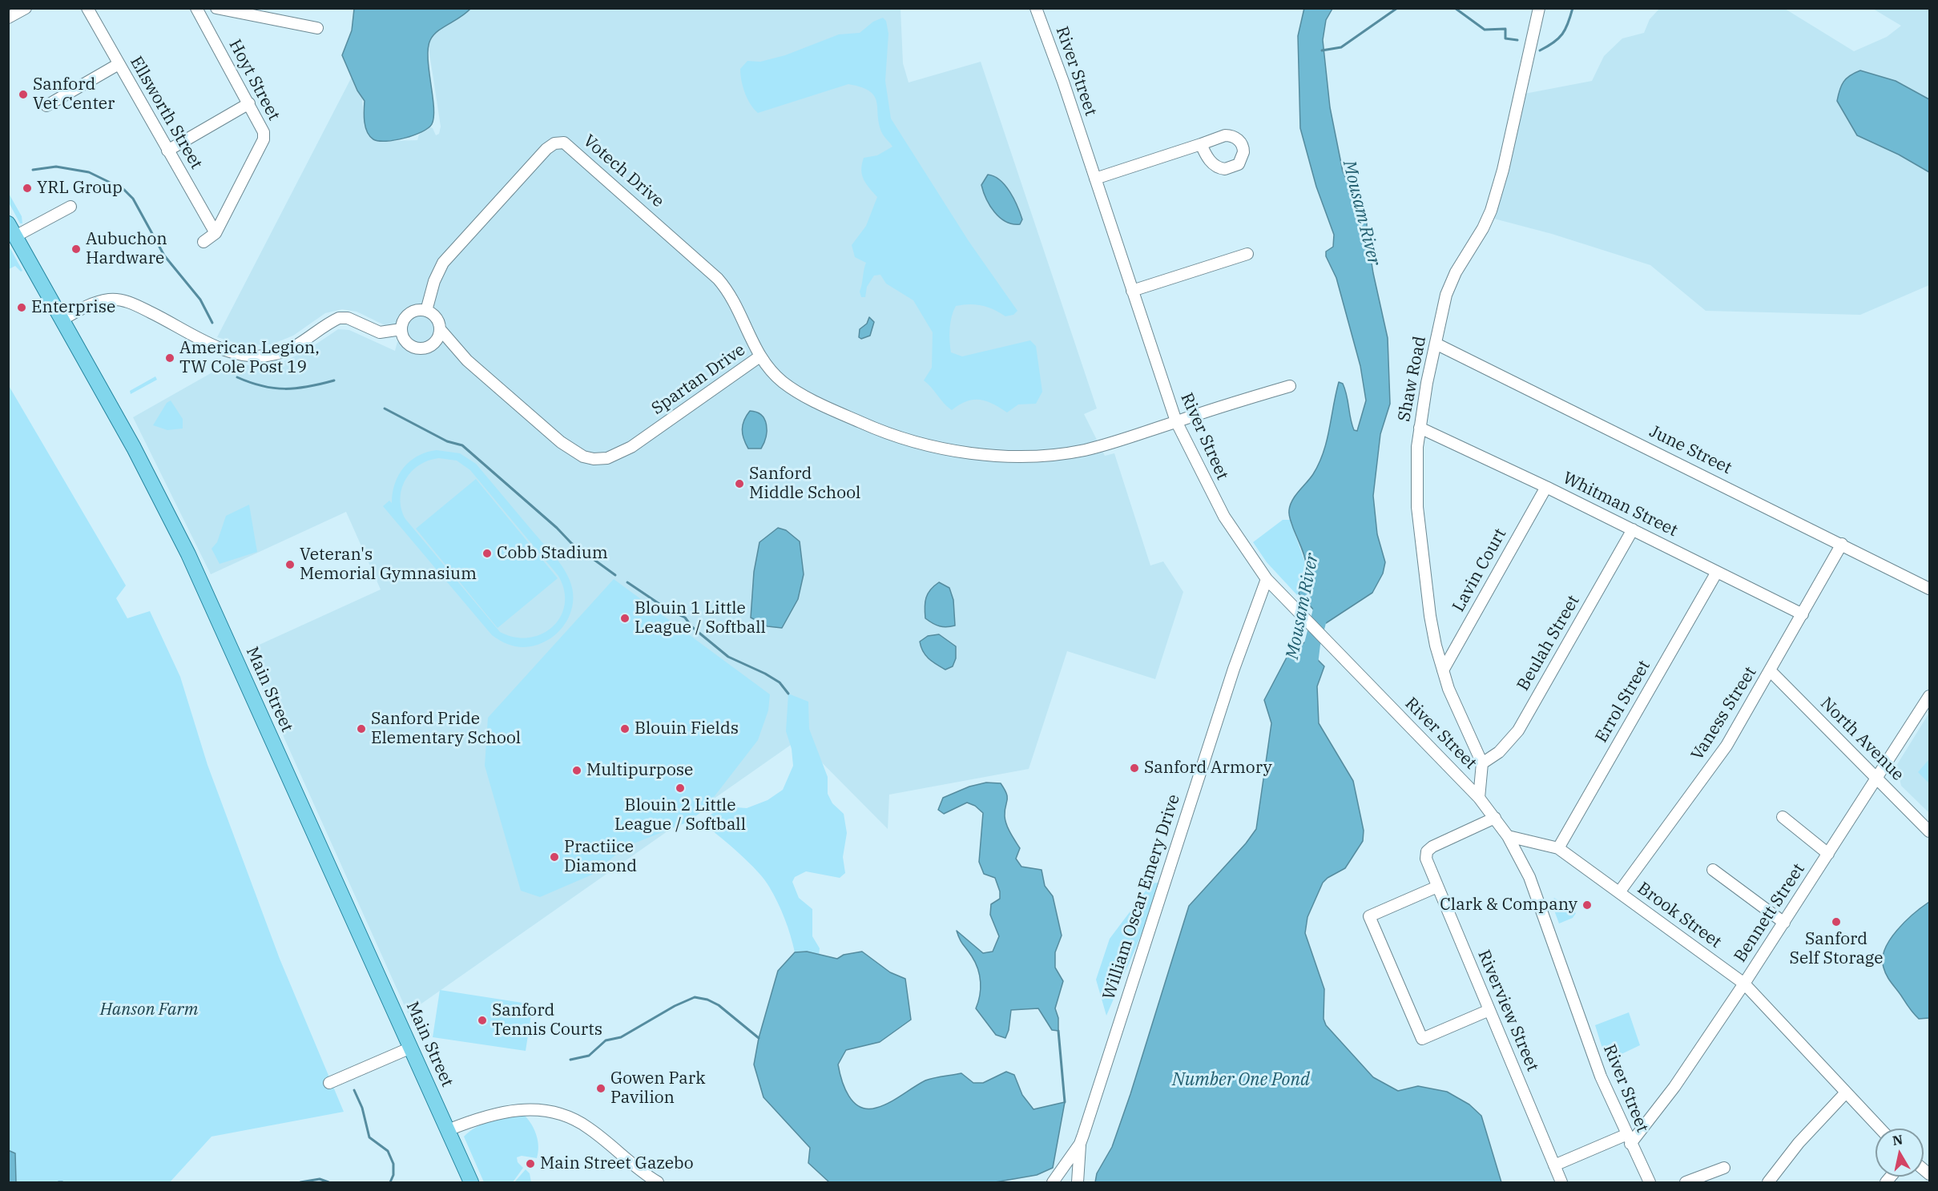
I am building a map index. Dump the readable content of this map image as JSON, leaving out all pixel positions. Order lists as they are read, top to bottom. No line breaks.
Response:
{"streets":{"main road":["Main Street"],"street":["River Street","Hoyt Street","Ellsworth Street","Votech Drive","Shaw Road","Spartan Drive","June Street","Whitman Street","Lavin Court","Beulah Street","Errol Street","Vaness Street","North Avenue","William Oscar Emery Drive","Bennett Street","Brook Street","Riverview Street"]},"crossings":[["River Street","Shaw Road"],["River Street","Spartan Drive"],["River Street","Beulah Street"],["River Street","William Oscar Emery Drive"],["River Street","Bennett Street"],["River Street","Brook Street"],["River Street","Riverview Street"],["Hoyt Street","Ellsworth Street"],["Votech Drive","Spartan Drive"],["Shaw Road","June Street"],["Shaw Road","Whitman Street"],["Shaw Road","Lavin Court"],["Shaw Road","Beulah Street"],["June Street","Vaness Street"],["Whitman Street","Lavin Court"],["Whitman Street","Beulah Street"],["Whitman Street","Errol Street"],["Whitman Street","Vaness Street"],["Errol Street","Brook Street"],["Vaness Street","North Avenue"],["Vaness Street","Brook Street"],["North Avenue","Bennett Street"],["Bennett Street","Brook Street"]],"water":["Mousam River","Number One Pond"],"parks":["Hanson Farm"],"places":["Sanford Vet Center","YRL Group","Aubuchon Hardware","Enterprise","American Legion, TW Cole Post 19","Sanford Middle School","Cobb Stadium","Veteran's Memorial Gymnasium","Blouin 1 Little League / Softball","Sanford Pride Elementary School","Blouin Fields","Sanford Armory","Multipurpose","Blouin 2 Little League / Softball","Practiice Diamond","Clark & Company","Sanford Self Storage","Sanford Tennis Courts","Gowen Park Pavilion","Main Street Gazebo"],"north":"top"}
